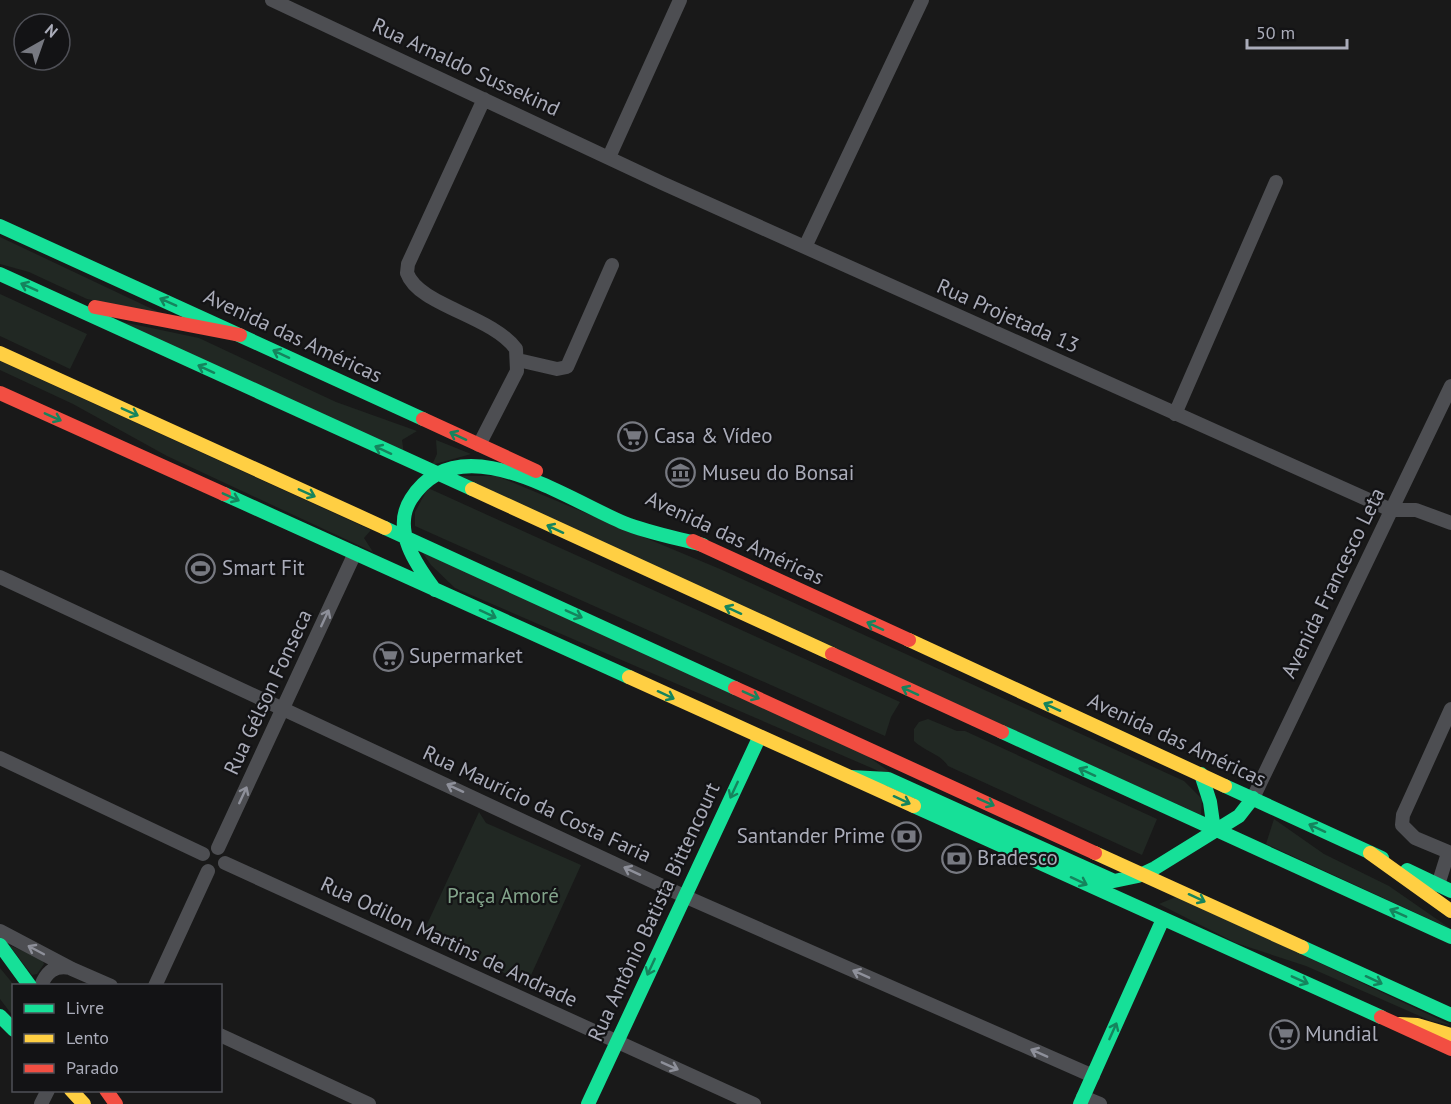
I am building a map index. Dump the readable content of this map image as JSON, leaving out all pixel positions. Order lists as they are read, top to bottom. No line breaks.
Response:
{"streets":{"main road":["Avenida das Américas","Rua Antônio Batista Bittencourt"],"street":["Rua Arnaldo Sussekind","Rua Projetada 13","Avenida Francesco Leta","Rua Gélson Fonseca","Rua Maurício da Costa Faria","Rua Odilon Martins de Andrade"]},"crossings":[["Rua Arnaldo Sussekind","Rua Projetada 13"],["Rua Projetada 13","Avenida Francesco Leta"],["Avenida das Américas","Avenida Francesco Leta"],["Rua Gélson Fonseca","Rua Maurício da Costa Faria"],["Rua Gélson Fonseca","Rua Odilon Martins de Andrade"],["Rua Maurício da Costa Faria","Rua Antônio Batista Bittencourt"],["Rua Antônio Batista Bittencourt","Rua Odilon Martins de Andrade"]],"one_way":["Rua Gélson Fonseca","Rua Maurício da Costa Faria","Rua Antônio Batista Bittencourt"],"parks":["Praça Amoré"],"places":{"supermarket":["Casa & Vídeo","Supermarket","Mundial"],"museum":["Museu do Bonsai"],"sports":["Smart Fit"],"bank":["Santander Prime","Bradesco"]},"legend":["Livre","Lento","Parado"],"scale_bar":"50 m","north":"top right"}
